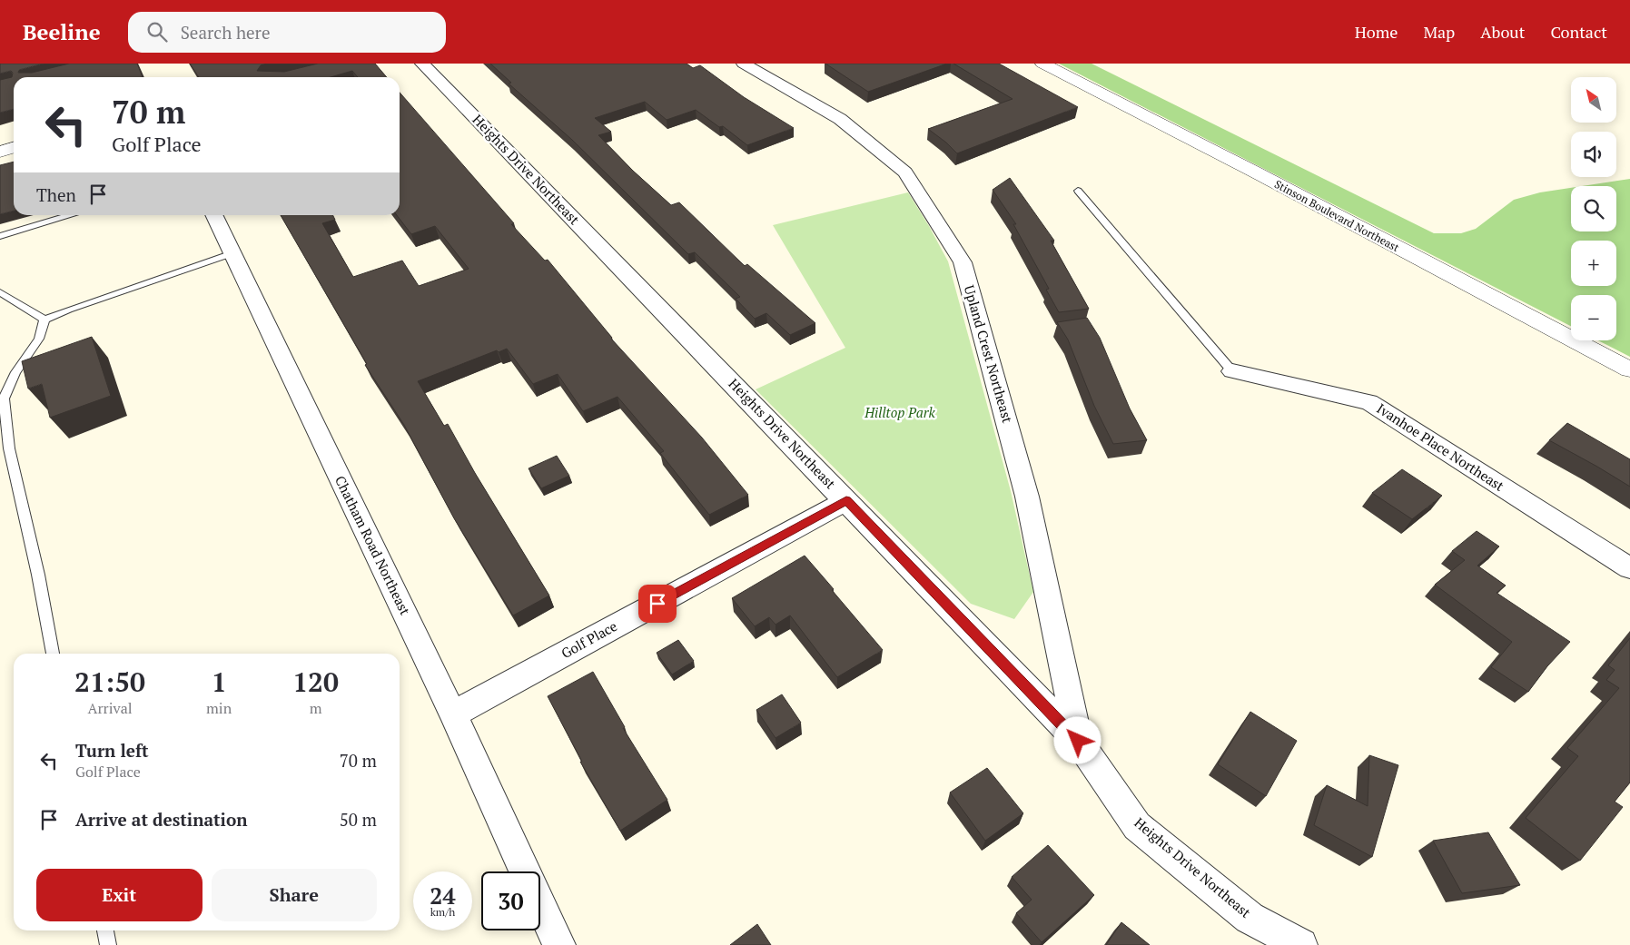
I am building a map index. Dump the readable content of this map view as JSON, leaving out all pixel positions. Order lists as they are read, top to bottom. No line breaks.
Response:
{"streets":{"street":["Heights Drive Northeast","Stinson Boulevard Northeast","Upland Crest Northeast","Ivanhoe Place Northeast","Chatham Road Northeast","Golf Place"]},"crossings":[["Heights Drive Northeast","Upland Crest Northeast"],["Heights Drive Northeast","Golf Place"],["Chatham Road Northeast","Golf Place"]],"parks":["Hilltop Park"],"north":"top left","page":{"header":"Beeline","search":"Search here","nav":["Home","Map","About","Contact"],"map_buttons":["+","−"],"turn":["70 m","Golf Place"],"then":"Then","eta":["21:50","Arrival","1","min","120","m"],"list":[{"name":"Turn left","note":"Golf Place","value":"70 m"},{"name":"Arrive at destination","value":"50 m"}],"buttons":["Exit","Share"],"speed":"24 km/h","limit":"30"}}
